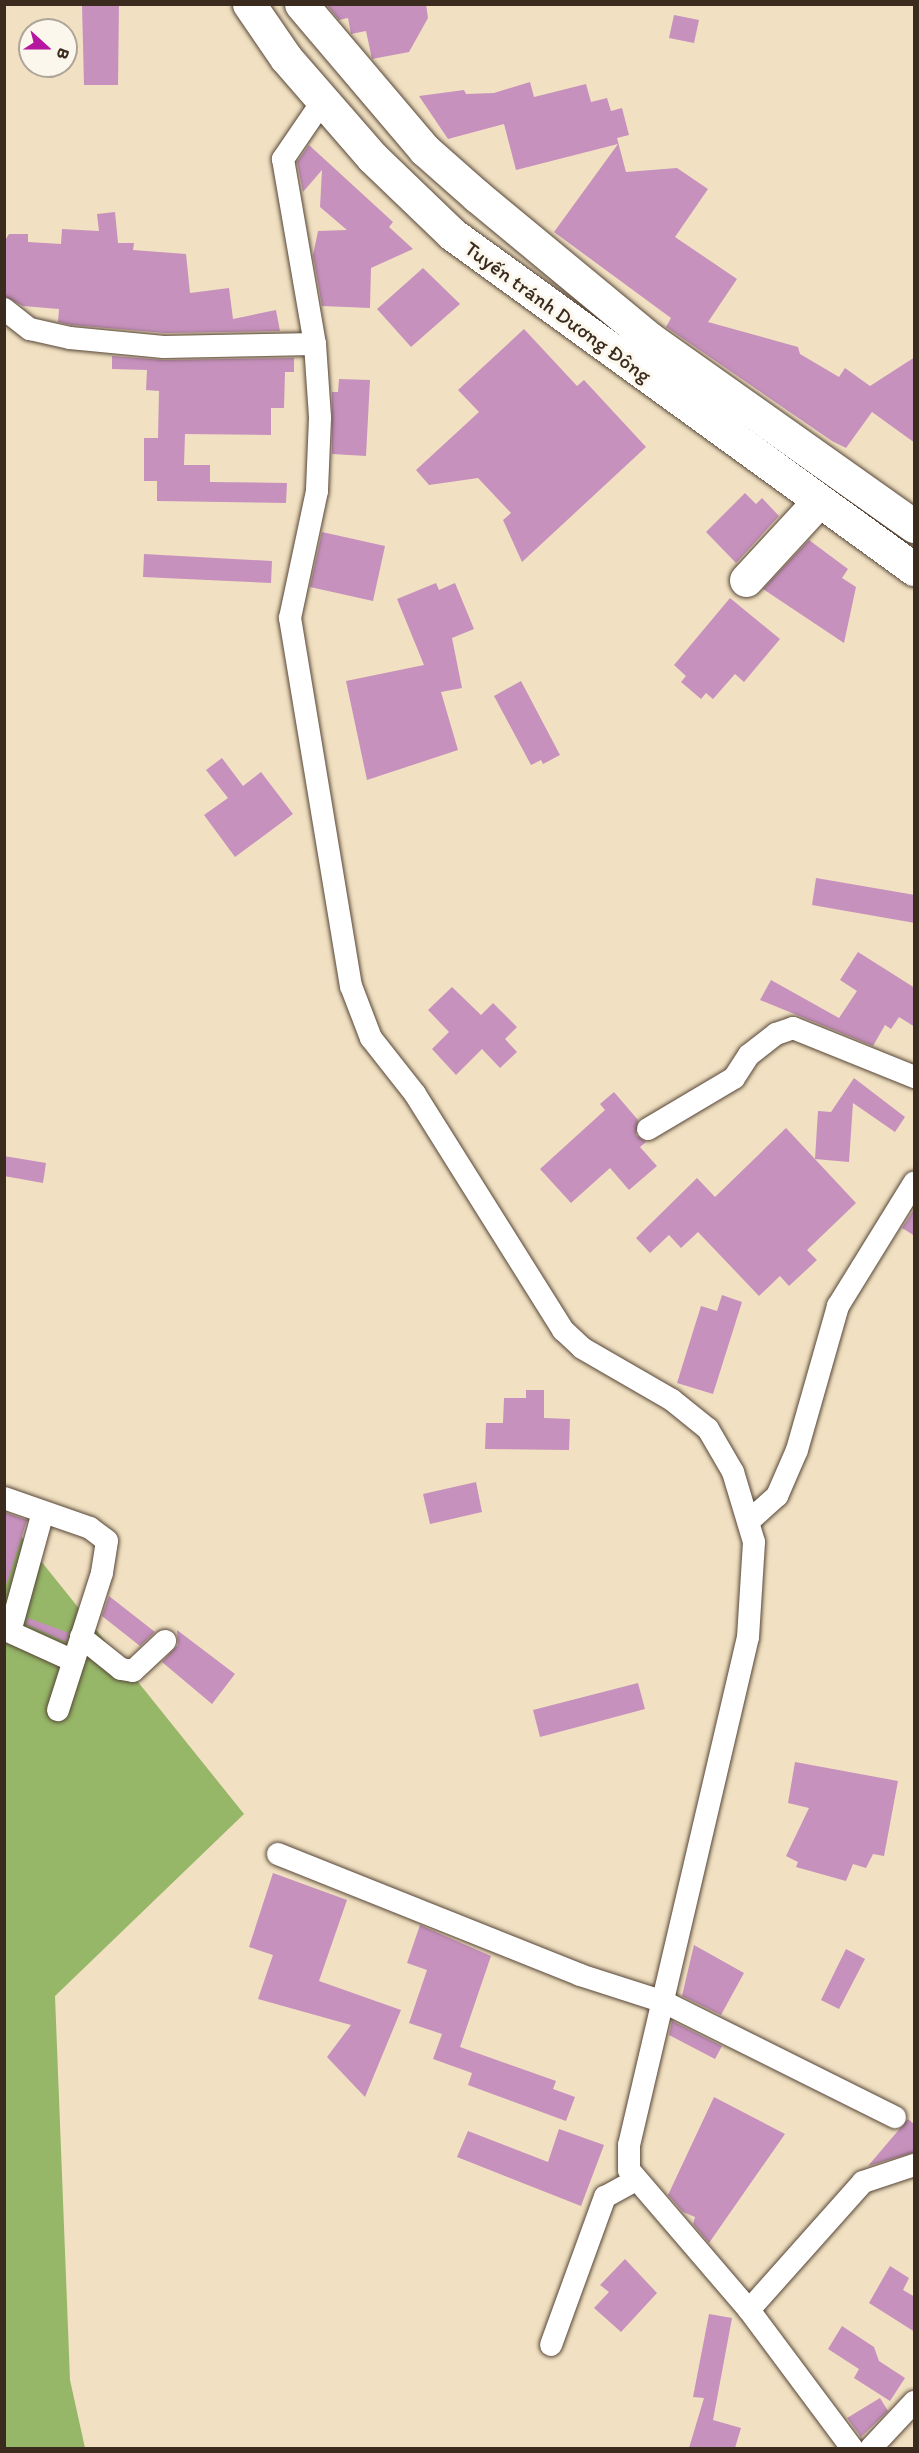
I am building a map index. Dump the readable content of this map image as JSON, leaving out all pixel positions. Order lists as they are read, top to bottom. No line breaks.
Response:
{"streets":{"main road":["Tuyến tránh Dương Đông"]},"north":"right"}
